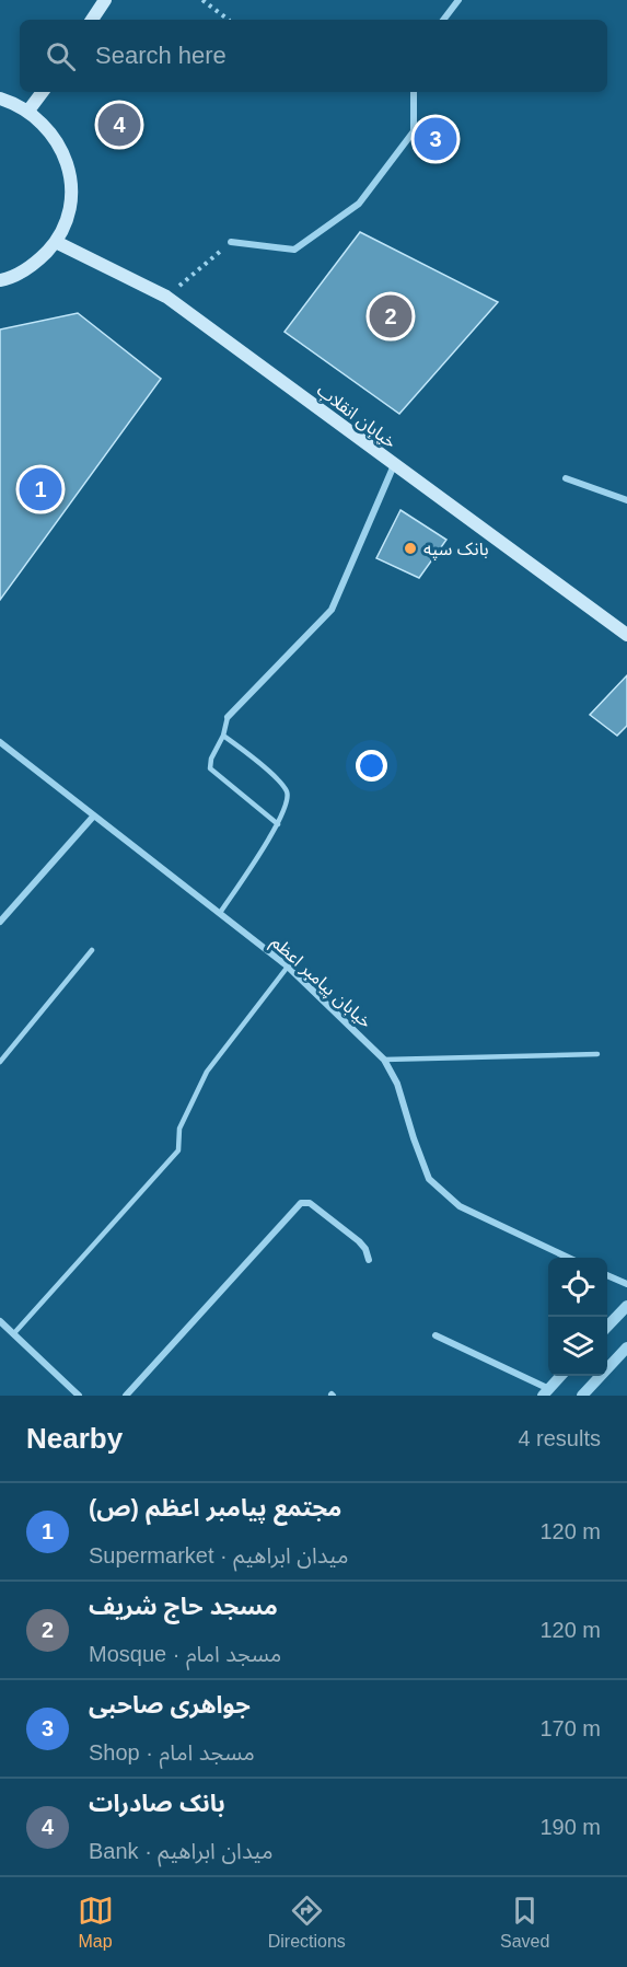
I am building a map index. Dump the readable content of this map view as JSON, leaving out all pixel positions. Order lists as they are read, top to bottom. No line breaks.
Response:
{"streets":{"main road":["خیابان انقلاب"],"street":["خیابان پیامبر اعظم"]},"places":["بانک سپه"],"page":{"search":"Search here","pins":["4","3","2","1"],"heading":["Nearby","4 results"],"list":[{"mark":"1","name":"مجتمع پیامبر اعظم (ص)","note":"Supermarket · میدان ابراهیم","value":"120 m"},{"mark":"2","name":"مسجد حاج شریف","note":"Mosque · مسجد امام","value":"120 m"},{"mark":"3","name":"جواهری صاحبی","note":"Shop · مسجد امام","value":"170 m"},{"mark":"4","name":"بانک صادرات","note":"Bank · میدان ابراهیم","value":"190 m"}],"nav":["Map","Directions","Saved"]}}
